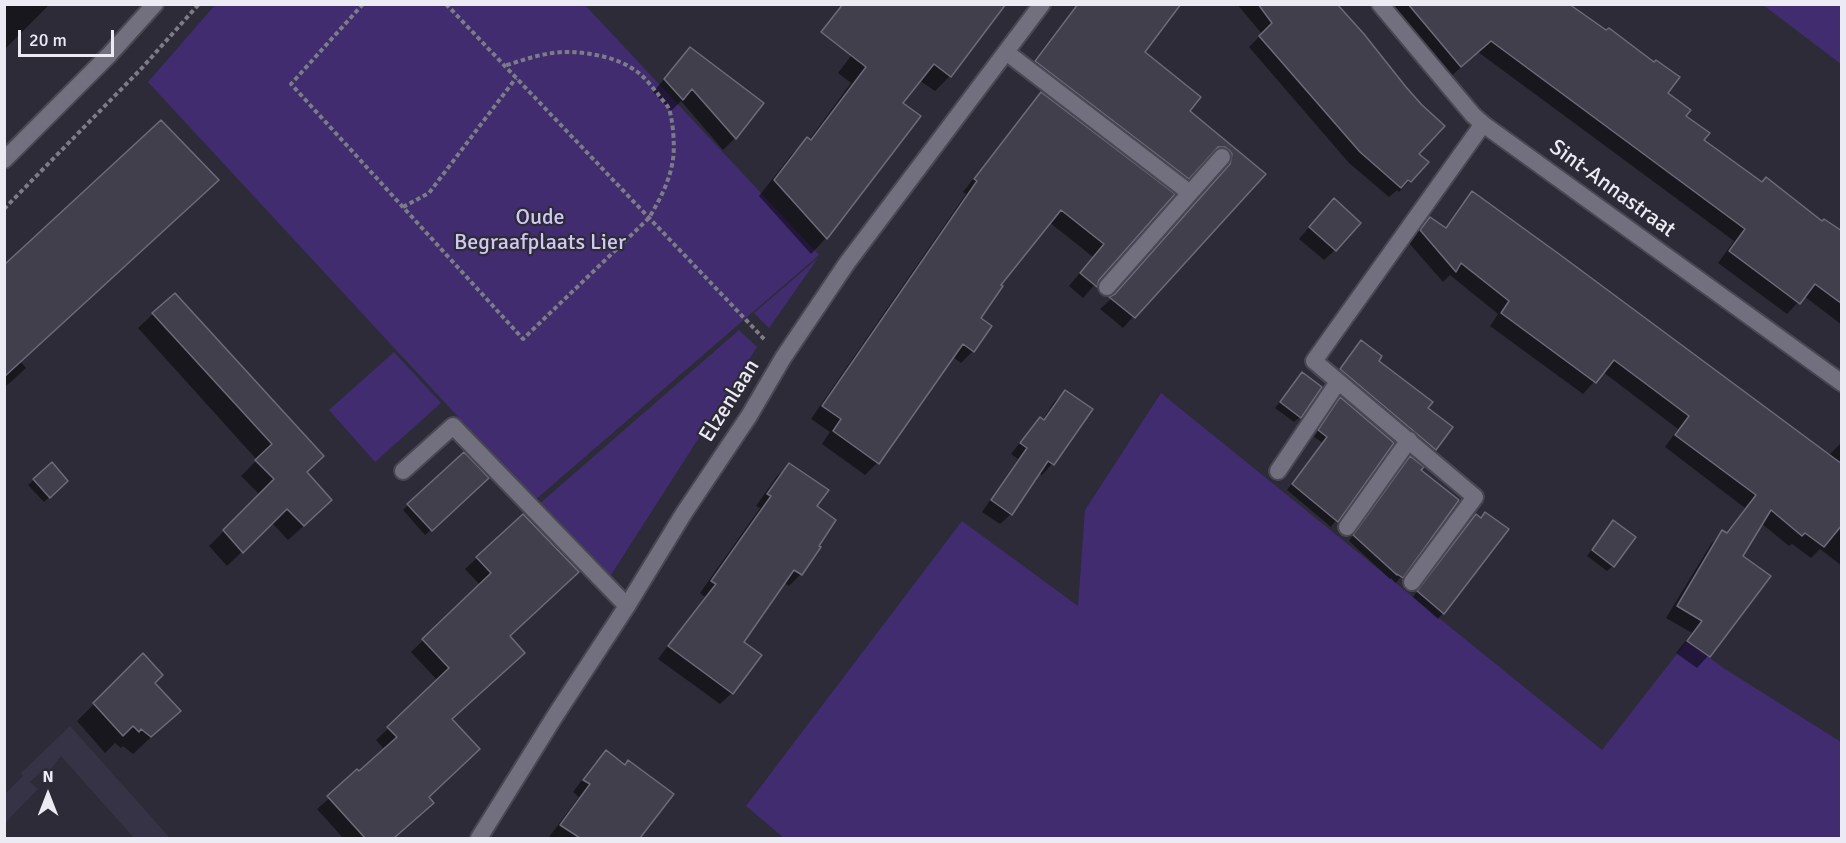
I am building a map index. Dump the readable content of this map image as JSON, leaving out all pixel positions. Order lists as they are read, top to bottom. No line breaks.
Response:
{"streets":{"street":["Sint-Annastraat","Elzenlaan"]},"parks":["Oude Begraafplaats Lier"],"scale_bar":"20 m","north":"top"}
